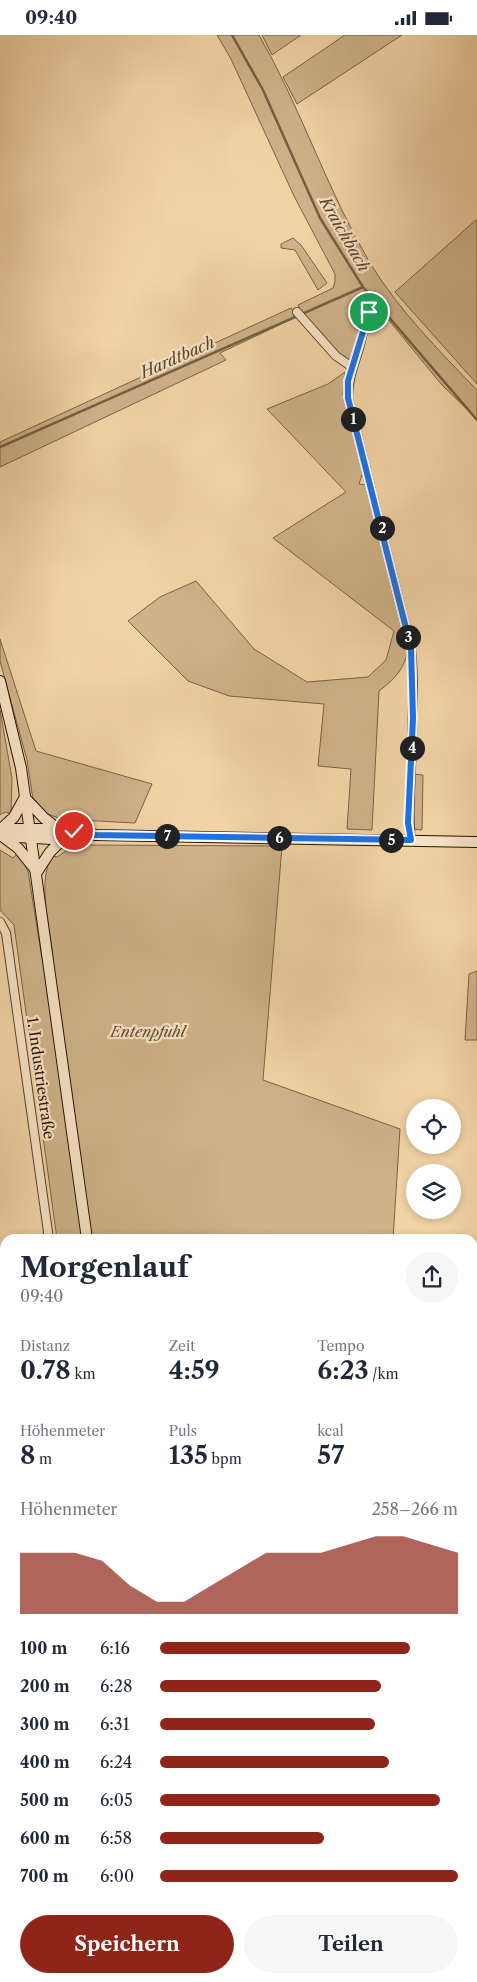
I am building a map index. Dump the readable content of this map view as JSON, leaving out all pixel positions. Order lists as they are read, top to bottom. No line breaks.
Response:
{"streets":{"street":["1. Industriestraße"]},"water":["Kraichbach","Hardtbach"],"parks":["Entenpfuhl"],"page":{"status":"09:40","pins":["1","2","3","4","7","6","5"],"heading":["Morgenlauf","09:40"],"stats":[["Distanz","0.78 km"],["Zeit","4:59"],["Tempo","6:23 /km"],["Höhenmeter","8 m"],["Puls","135 bpm"],["kcal","57"]],"chart":["Höhenmeter","258–266 m"],"list":[{"name":"100 m","note":"6:16"},{"name":"200 m","note":"6:28"},{"name":"300 m","note":"6:31"},{"name":"400 m","note":"6:24"},{"name":"500 m","note":"6:05"},{"name":"600 m","note":"6:58"},{"name":"700 m","note":"6:00"}],"buttons":["Speichern","Teilen"]}}
